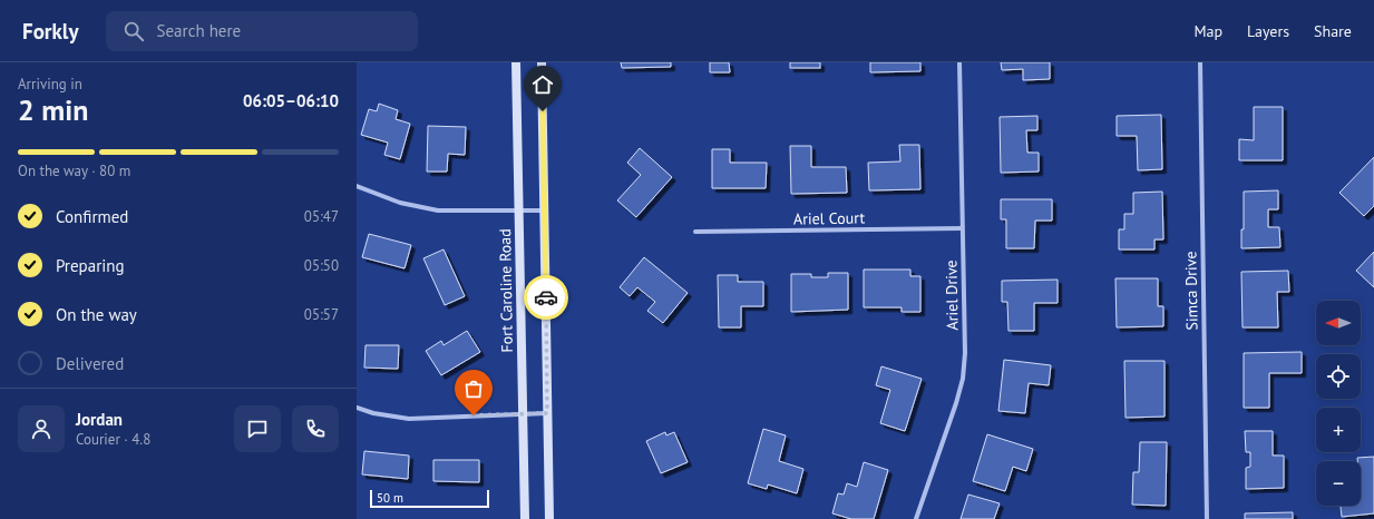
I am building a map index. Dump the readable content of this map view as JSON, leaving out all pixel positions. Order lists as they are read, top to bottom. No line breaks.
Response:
{"streets":{"street":["Ariel Court","Fort Caroline Road","Simca Drive","Ariel Drive"]},"crossings":[["Ariel Court","Ariel Drive"]],"scale_bar":"50 m","north":"left","page":{"header":"Forkly","search":"Search here","nav":["Map","Layers","Share"],"heading":["2 min","Arriving in","06:05–06:10"],"panel":["Jordan","Courier · 4.8"],"bar":"On the way · 80 m","list":[["Confirmed","05:47"],["Preparing","05:50"],["On the way","05:57"],"Delivered"],"map_buttons":["+","−"],"scale":"50 m"}}
